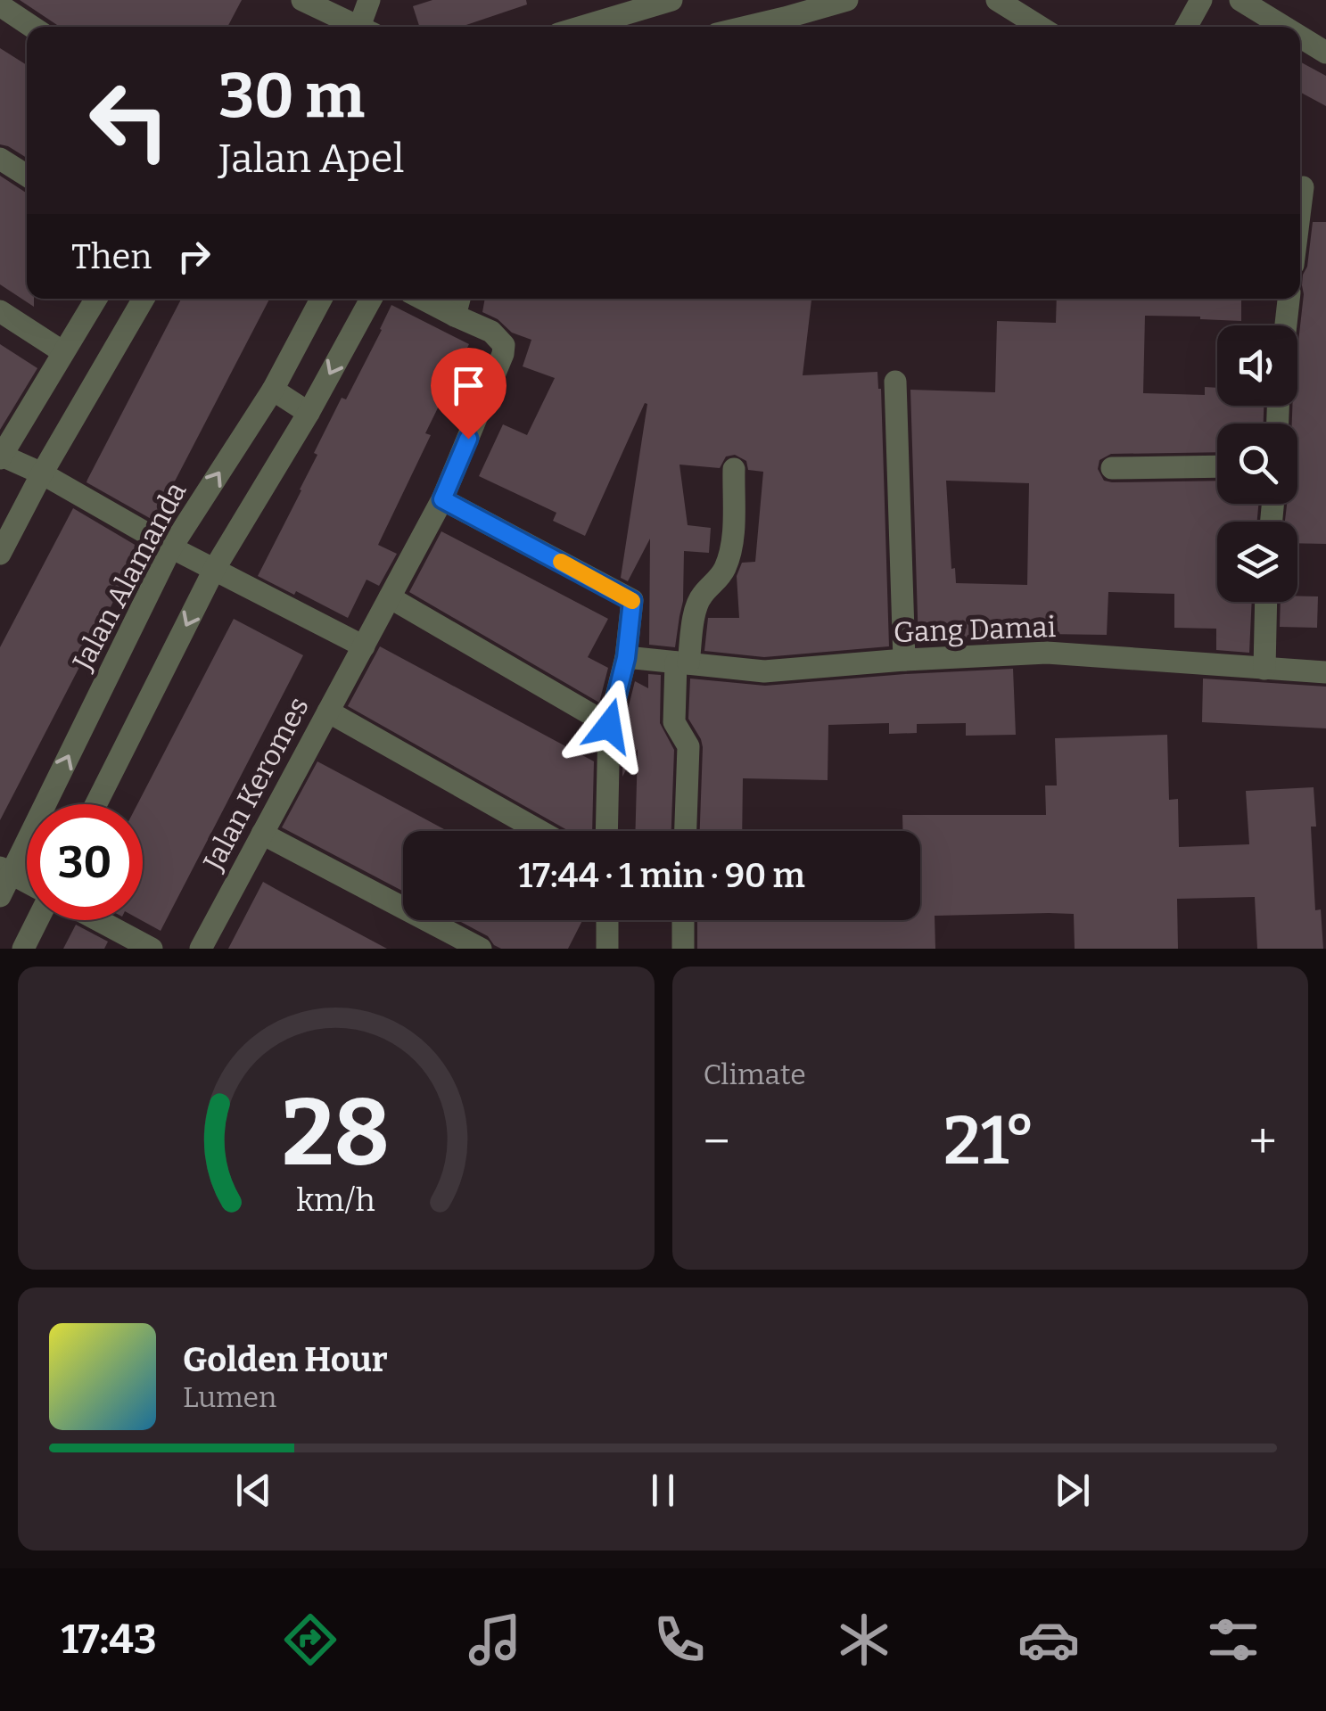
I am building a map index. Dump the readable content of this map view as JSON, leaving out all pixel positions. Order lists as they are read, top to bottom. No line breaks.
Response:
{"streets":{"street":["Jalan Alamanda","Gang Damai","Jalan Keromes"]},"page":{"turn":["30 m","Jalan Apel"],"then":"Then","limit":"30","trip":"17:44 · 1 min · 90 m","tile":"Climate","heat":["−","21°","+"],"song":["Golden Hour","Lumen"],"tabs":"17:43","gauge":["28","km/h"]}}
